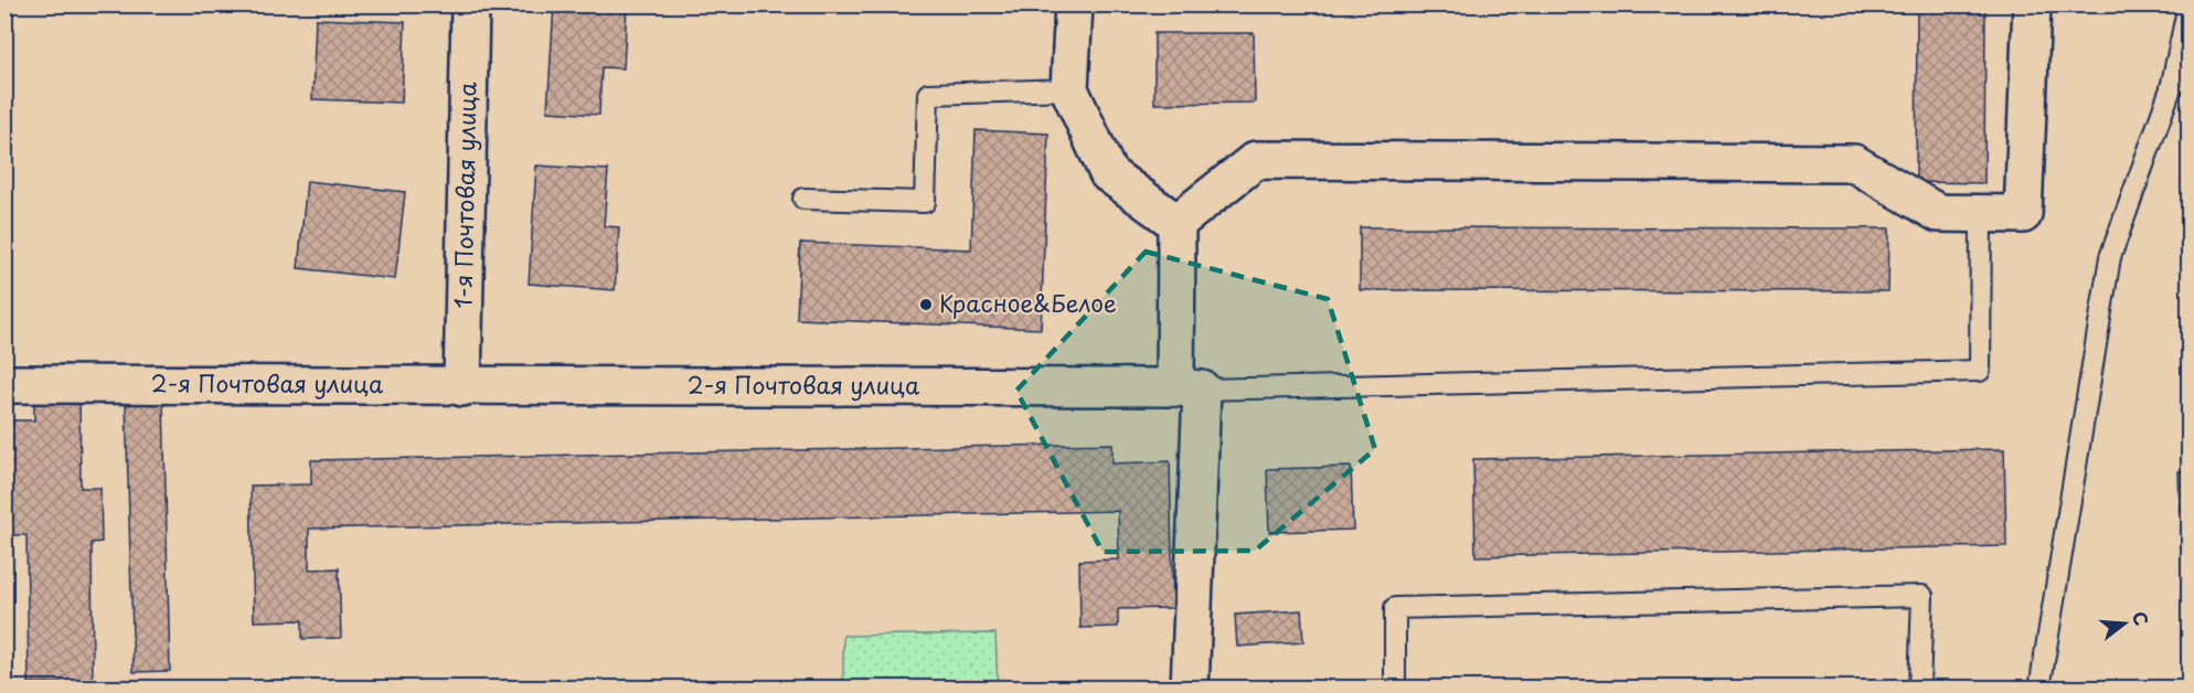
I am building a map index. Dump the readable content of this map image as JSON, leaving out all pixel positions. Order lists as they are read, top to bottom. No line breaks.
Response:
{"streets":{"street":["1-я Почтовая улица","2-я Почтовая улица"]},"crossings":[["1-я Почтовая улица","2-я Почтовая улица"]],"places":["Красное&Белое"],"north":"right"}
